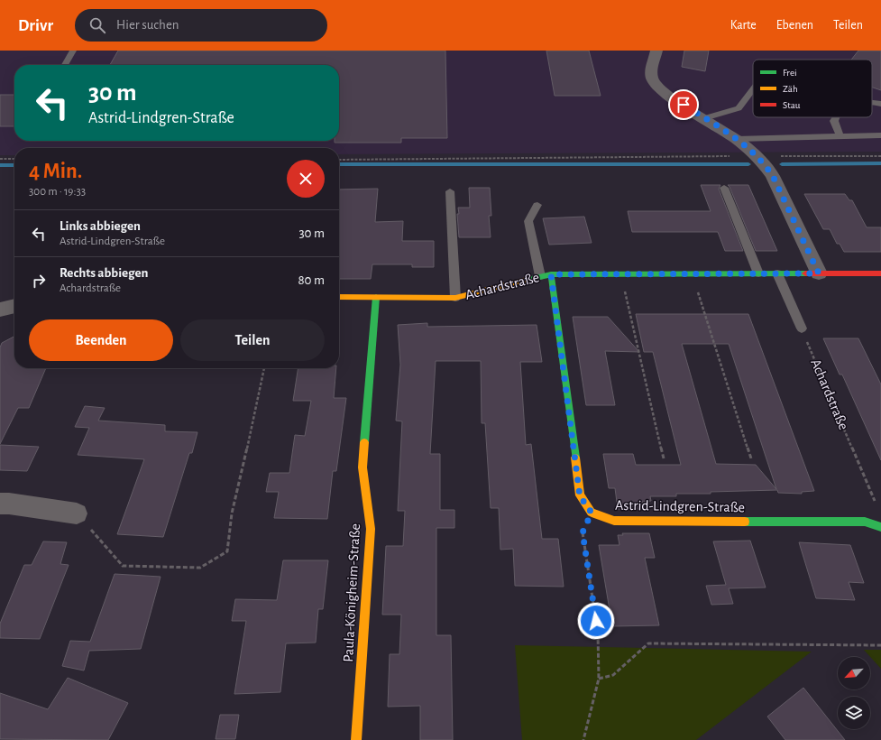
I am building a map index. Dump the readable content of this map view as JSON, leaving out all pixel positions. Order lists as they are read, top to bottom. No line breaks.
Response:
{"streets":{"street":["Achardstraße","Astrid-Lindgren-Straße","Paula-Königheim-Straße"]},"crossings":[["Achardstraße","Paula-Königheim-Straße"]],"legend":["Frei","Zäh","Stau"],"north":"bottom left","page":{"header":"Drivr","search":"Hier suchen","nav":["Karte","Ebenen","Teilen"],"turn":["30 m","Astrid-Lindgren-Straße"],"heading":["4 Min.","300 m · 19:33"],"list":[{"name":"Links abbiegen","note":"Astrid-Lindgren-Straße","value":"30 m"},{"name":"Rechts abbiegen","note":"Achardstraße","value":"80 m"}],"buttons":["Beenden","Teilen"]}}
